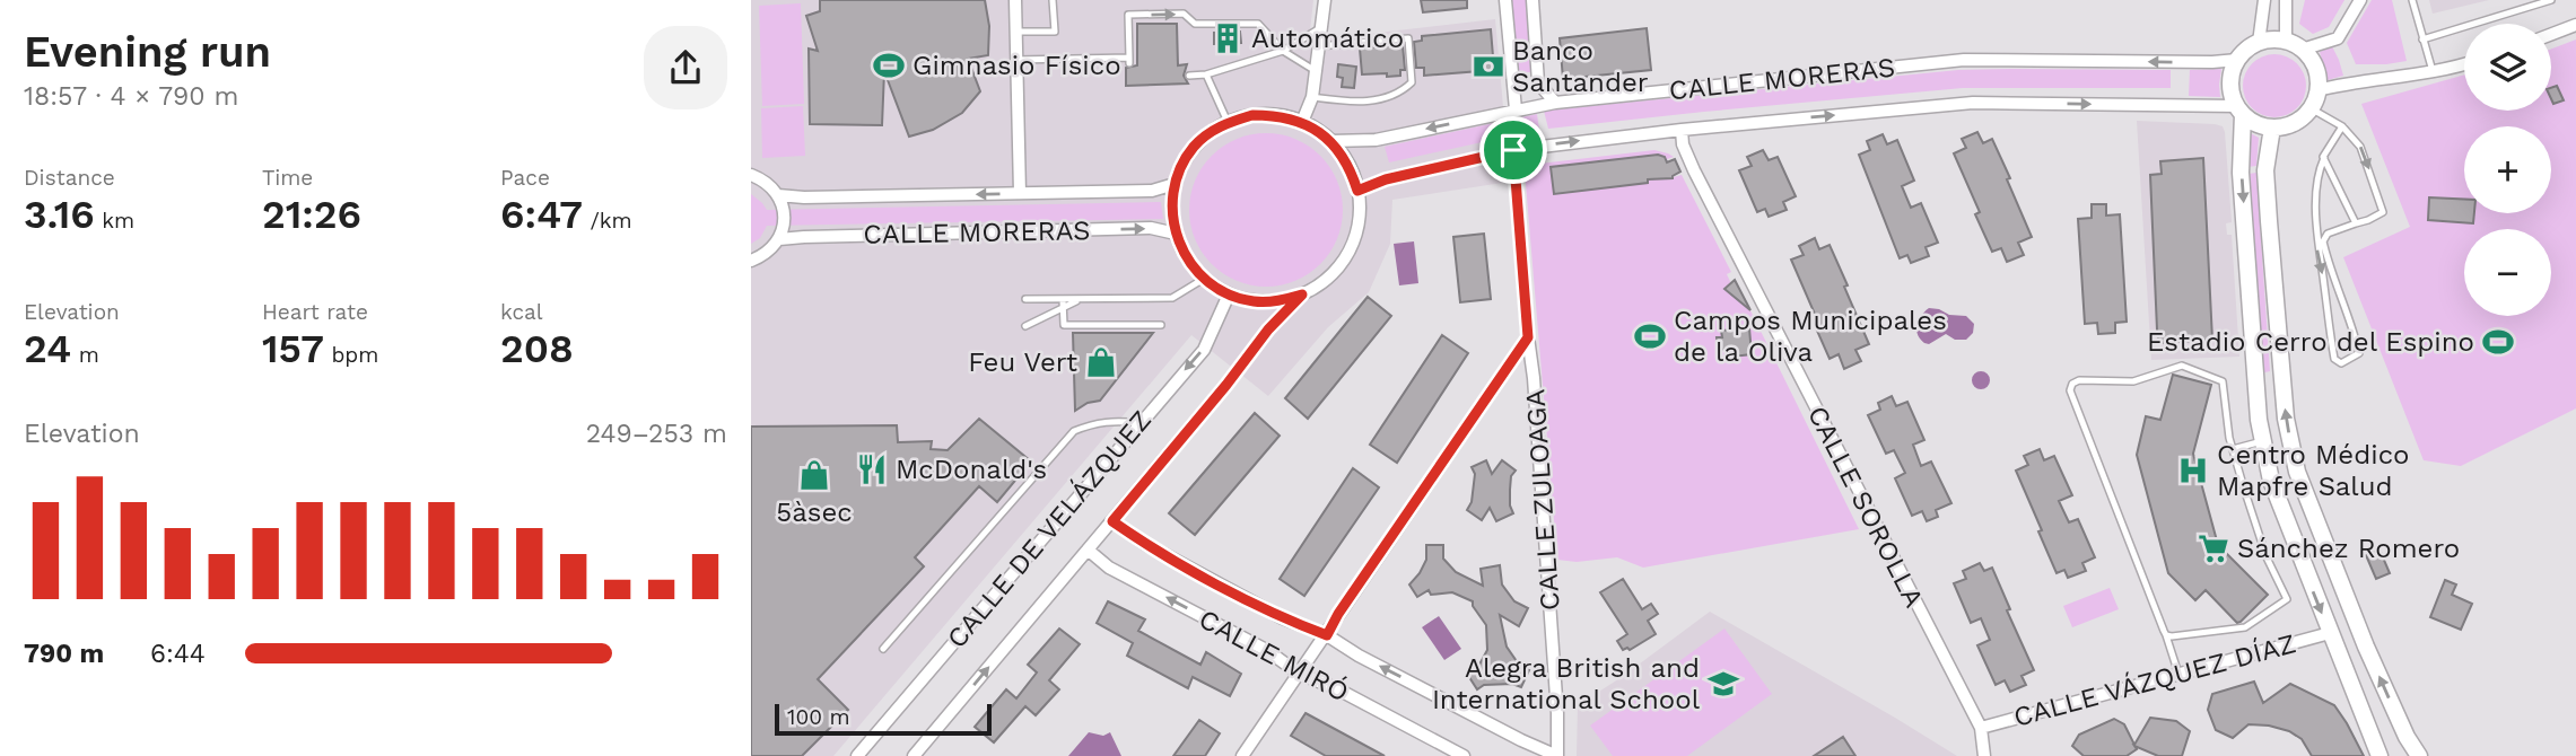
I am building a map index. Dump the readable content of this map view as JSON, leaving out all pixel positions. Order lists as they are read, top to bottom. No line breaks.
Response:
{"streets":{"street":["CALLE MORERAS","CALLE ZULOAGA","CALLE SOROLLA","CALLE DE VELÁZQUEZ","CALLE MIRÓ","CALLE VÁZQUEZ DÍAZ"]},"crossings":[["CALLE MORERAS","CALLE ZULOAGA"],["CALLE MORERAS","CALLE SOROLLA"],["CALLE MORERAS","CALLE DE VELÁZQUEZ"],["CALLE ZULOAGA","CALLE MIRÓ"],["CALLE SOROLLA","CALLE VÁZQUEZ DÍAZ"],["CALLE DE VELÁZQUEZ","CALLE MIRÓ"]],"places":{"building":["Automático"],"sports":["Gimnasio Físico","Campos Municipales de la Oliva","Estadio Cerro del Espino"],"bank":["Banco Santander"],"shop":["Feu Vert","5àsec"],"restaurant":["McDonald's"],"hospital":["Centro Médico Mapfre Salud"],"supermarket":["Sánchez Romero"],"school or university":["Alegra British and International School"]},"scale_bar":"100 m","page":{"heading":["Evening run","18:57 · 4 × 790 m"],"map_buttons":["+","−"],"stats":[["Distance","3.16 km"],["Time","21:26"],["Pace","6:47 /km"],["Elevation","24 m"],["Heart rate","157 bpm"],["kcal","208"]],"chart":["Elevation","249–253 m"],"list":[{"name":"790 m","note":"6:44"}],"scale":"100 m"}}
